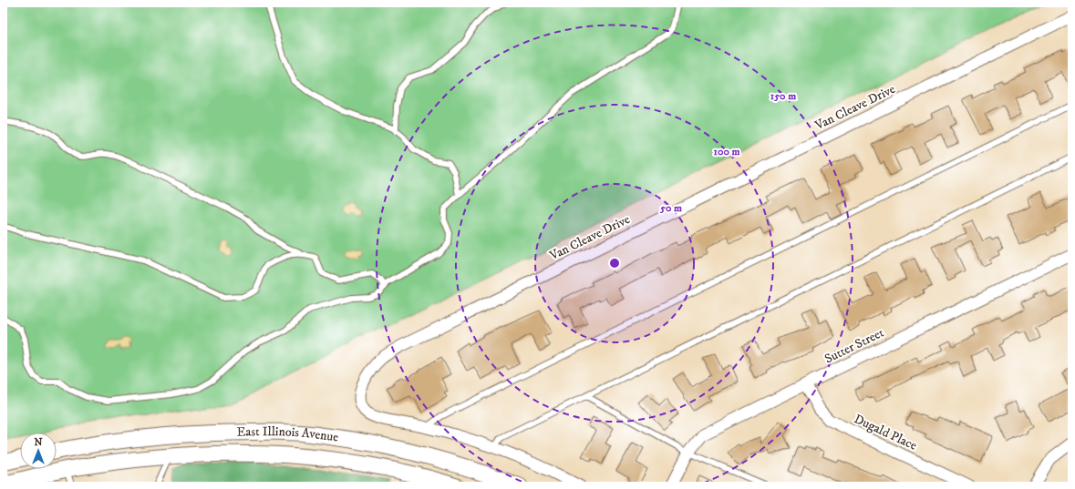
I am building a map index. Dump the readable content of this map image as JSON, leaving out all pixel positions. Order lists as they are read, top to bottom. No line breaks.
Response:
{"streets":{"main road":["East Illinois Avenue"],"street":["Van Cleave Drive","Sutter Street","Dugald Place"]},"crossings":[["Sutter Street","Dugald Place"]],"north":"top","rings":["150 m","100 m","50 m"]}
